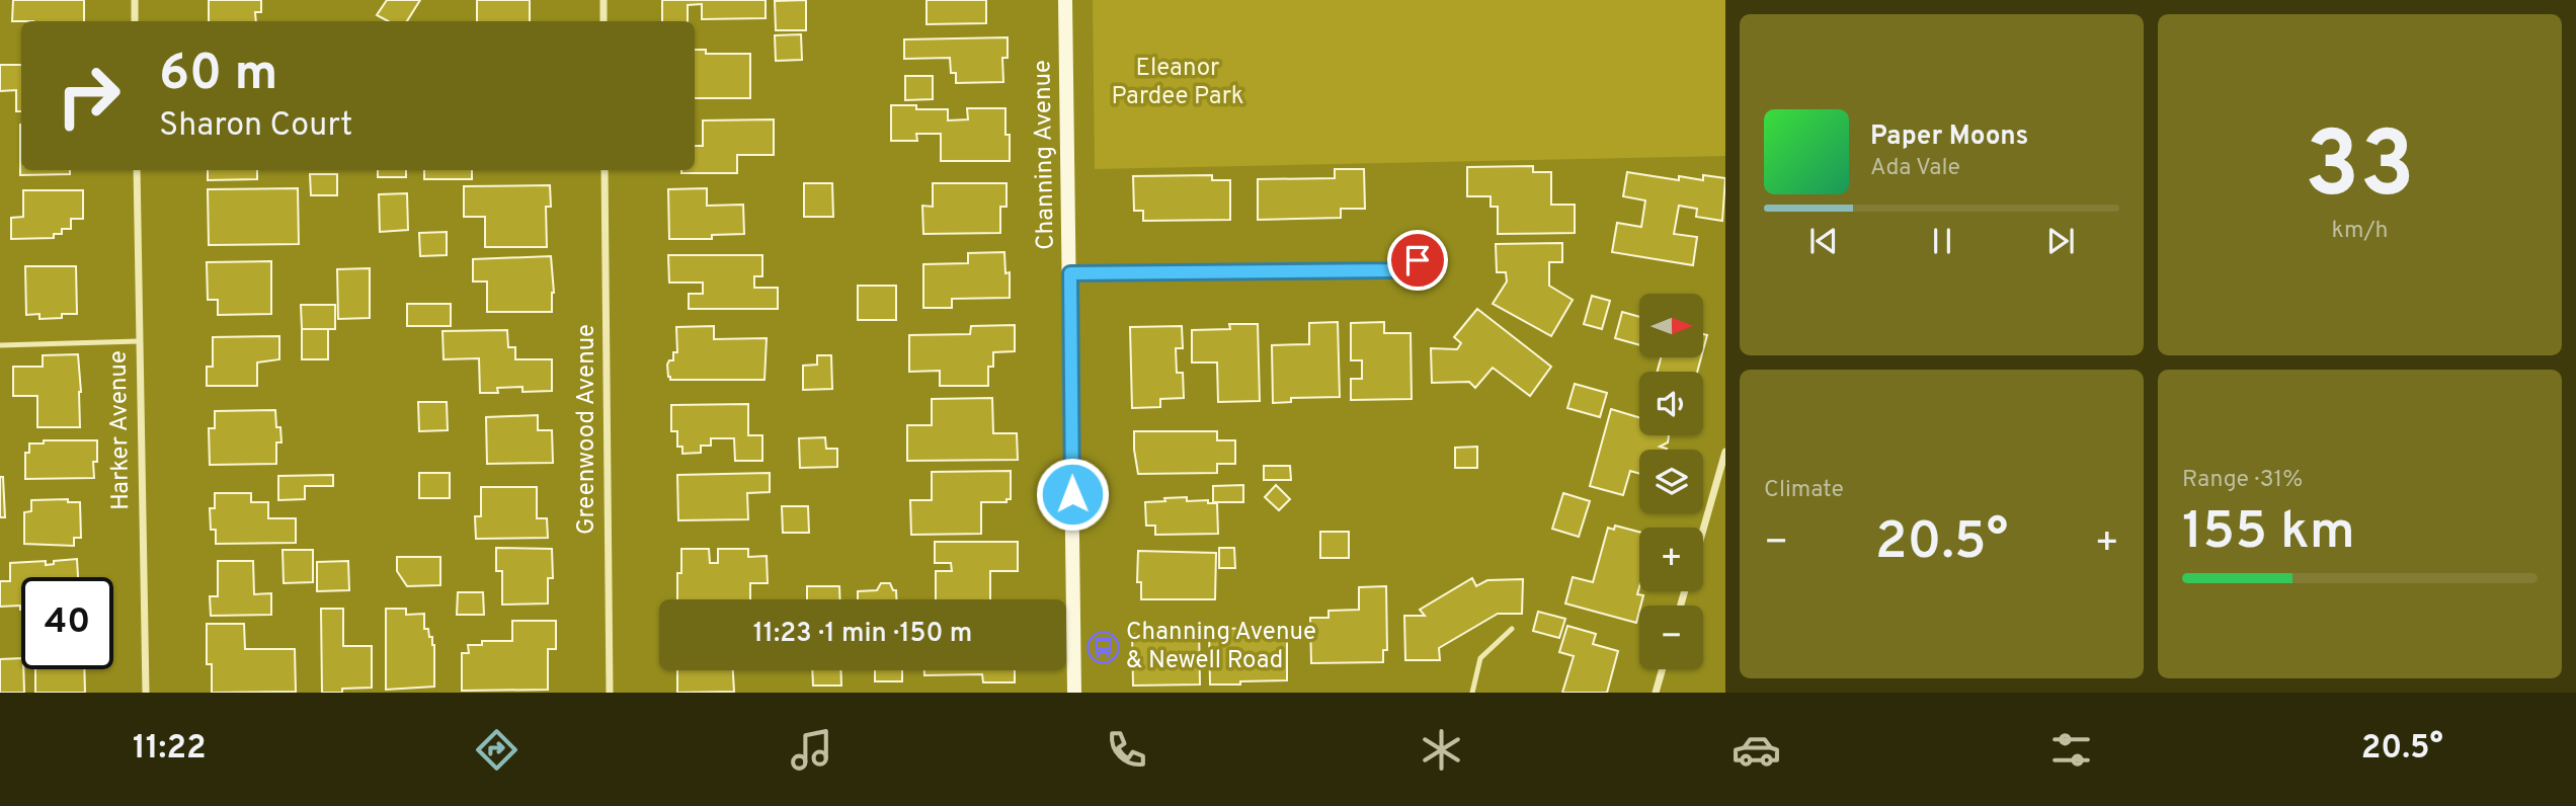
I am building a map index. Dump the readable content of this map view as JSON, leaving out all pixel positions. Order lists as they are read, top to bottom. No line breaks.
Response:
{"streets":{"street":["Channing Avenue","Greenwood Avenue","Harker Avenue"]},"parks":["Eleanor Pardee Park"],"places":{"bus stop":["Channing Avenue & Newell Road"]},"north":"right","page":{"tile":[["33","km/h"],"Climate",["Range · 31%","155 km"]],"turn":["60 m","Sharon Court"],"song":["Paper Moons","Ada Vale"],"map_buttons":["+","−"],"heat":["−","20.5°","+"],"limit":"40","trip":"11:23 · 1 min · 150 m","tabs":["11:22","20.5°"]}}
